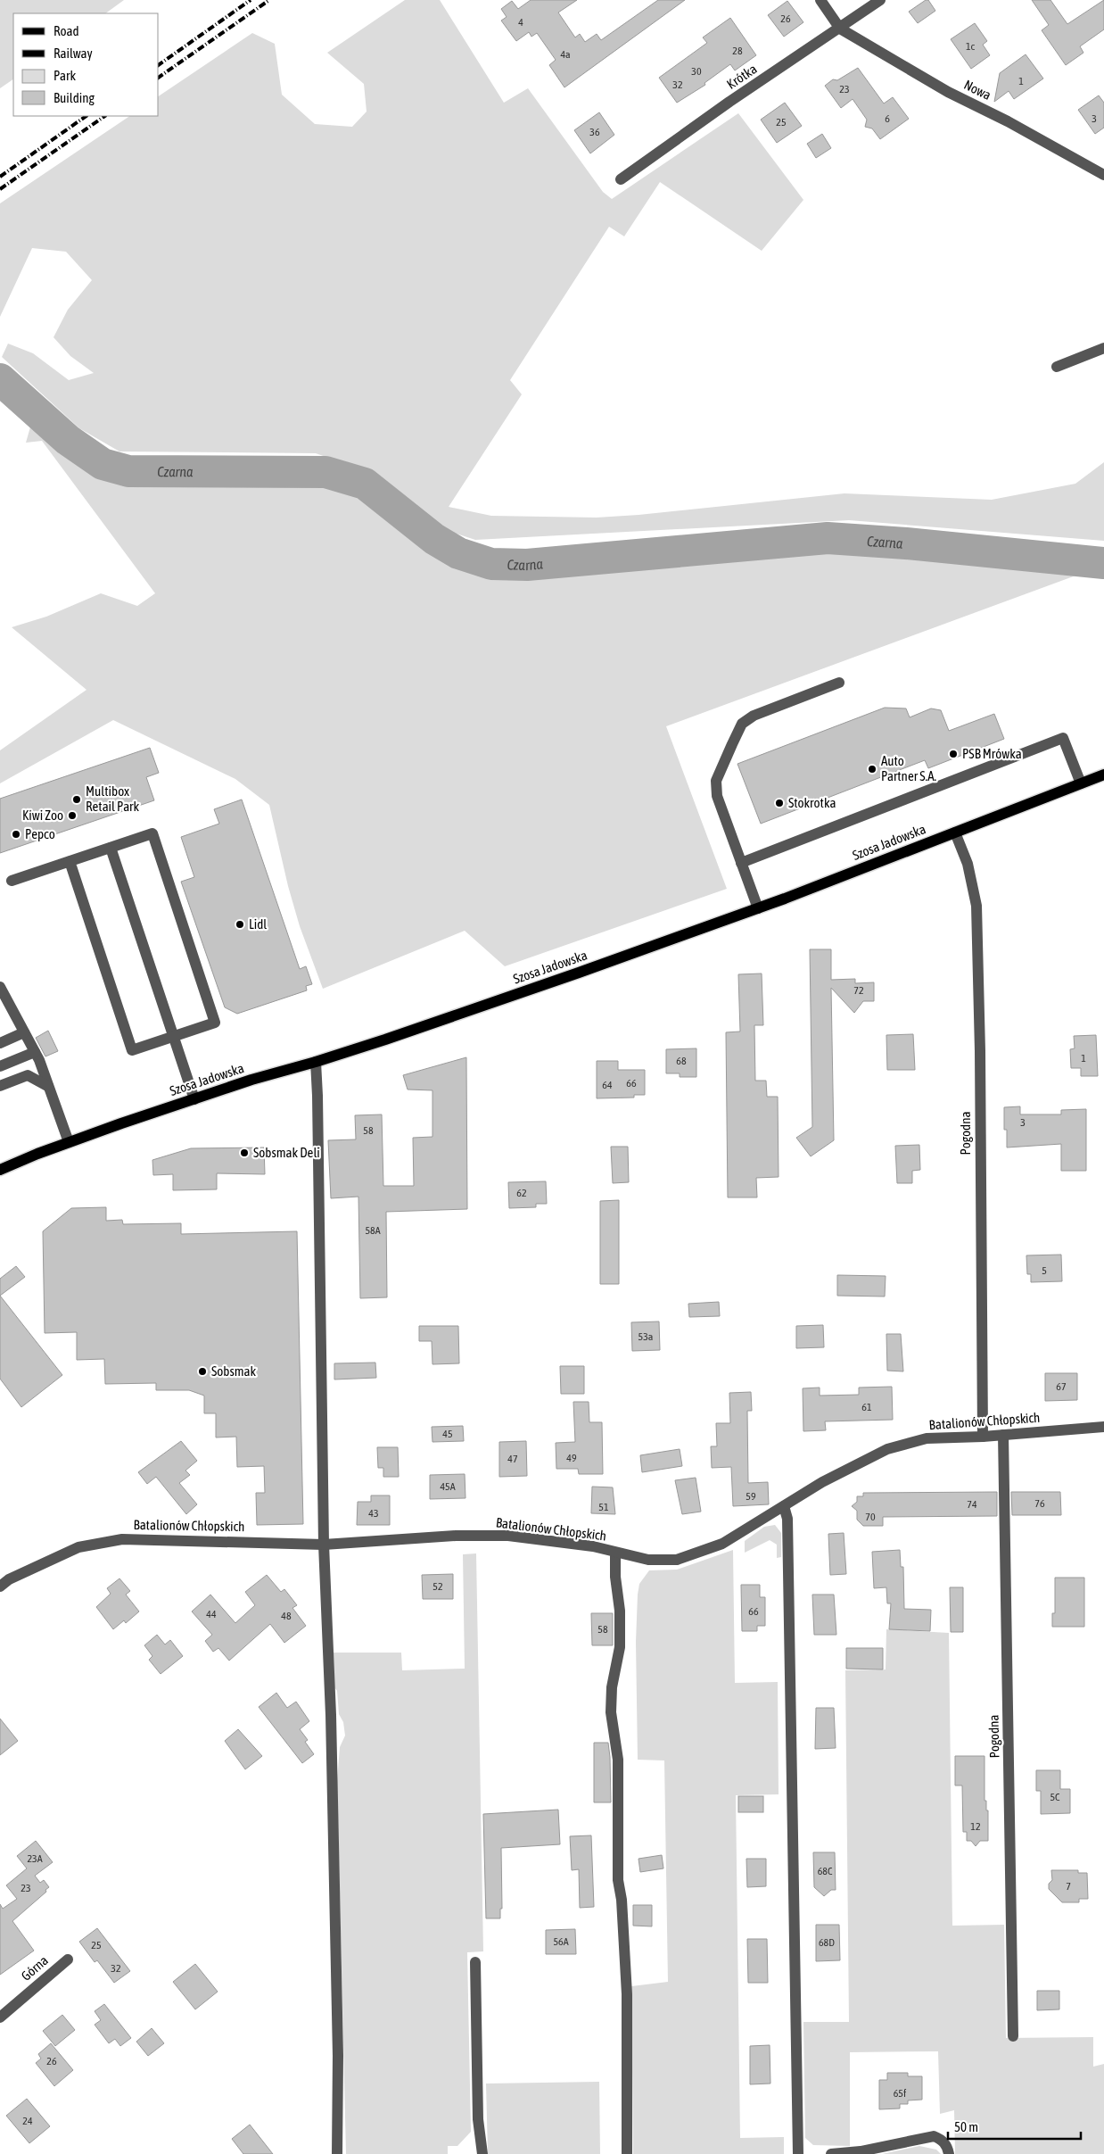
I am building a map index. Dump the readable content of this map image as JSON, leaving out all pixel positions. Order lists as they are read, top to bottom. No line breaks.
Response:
{"streets":{"main road":["Szosa Jadowska"],"street":["Krótka","Nowa","Pogodna","Batalionów Chłopskich","Górna"]},"crossings":[["Krótka","Nowa"],["Szosa Jadowska","Pogodna"],["Pogodna","Batalionów Chłopskich"]],"water":["Czarna"],"places":["PSB Mrówka","Auto Partner S.A.","Multibox Retail Park","Stokrotka","Kiwi Zoo","Pepco","Lidl","Sobsmak Deli","Sobsmak"],"house_numbers":["26","4","1c","28","4a","30","1","32","23","6","3","25","36","72","1","68","66","64","3","58","62","58A","5","53a","67","61","45","49","47","45A","59","76","74","51","43","70","52","66","44","48","58","5C","12","23A","68C","7","23","56A","68D","25","32","26","65f","24"],"legend":["Road","Railway","Park","Building"],"scale_bar":"50 m"}
